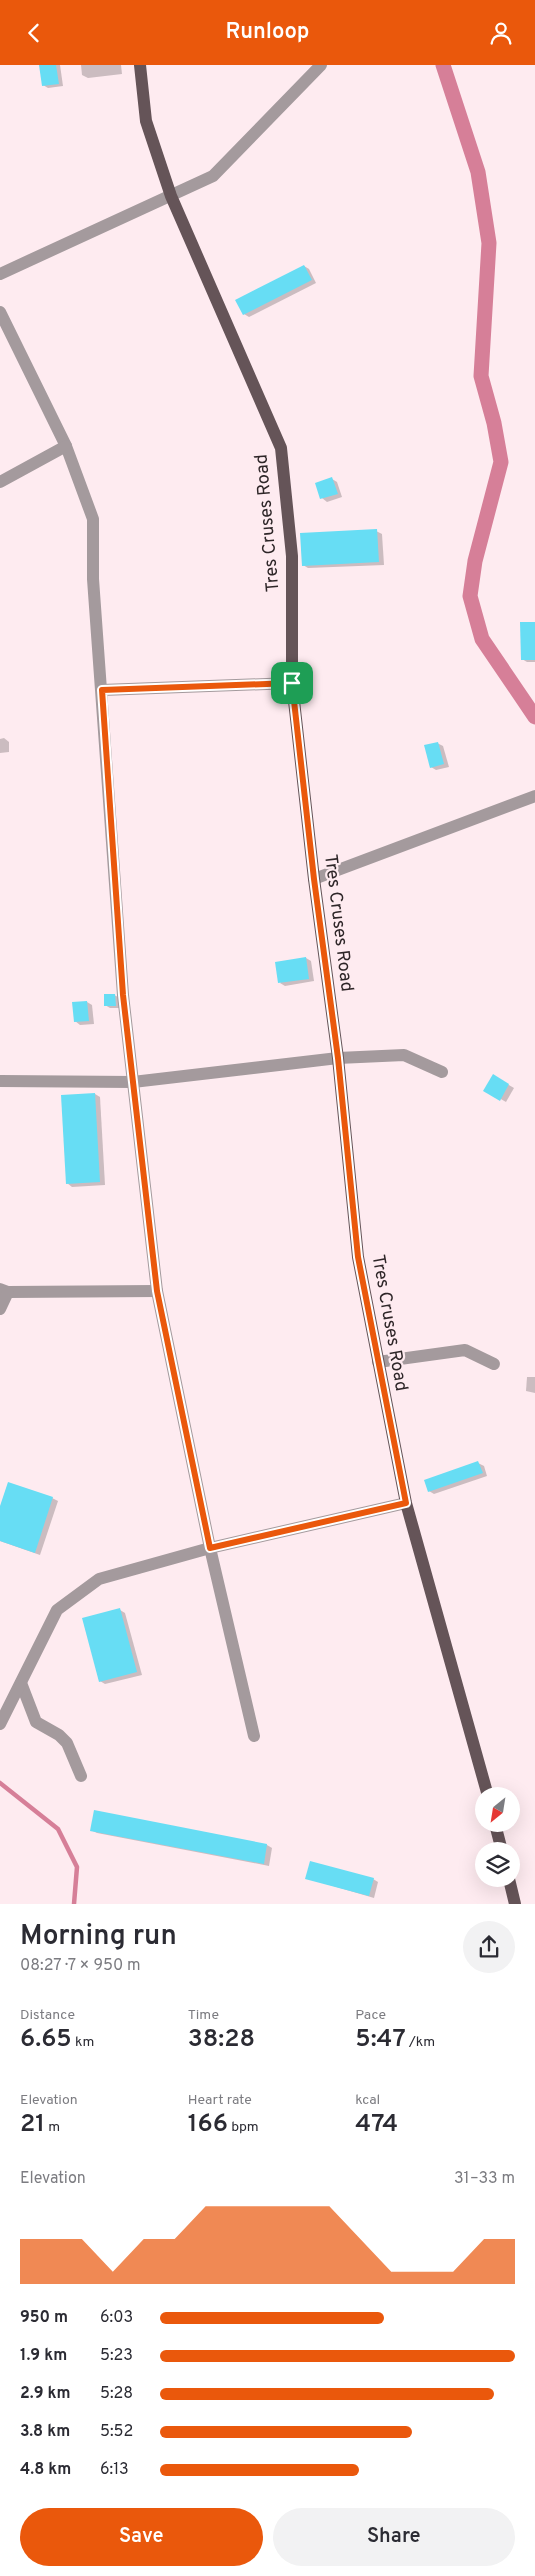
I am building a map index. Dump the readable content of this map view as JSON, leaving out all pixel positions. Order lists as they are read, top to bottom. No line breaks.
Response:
{"streets":{"main road":["Tres Cruses Road"]},"north":"bottom left","page":{"header":"Runloop","heading":["Morning run","08:27 · 7 × 950 m"],"stats":[["Distance","6.65 km"],["Time","38:28"],["Pace","5:47 /km"],["Elevation","21 m"],["Heart rate","166 bpm"],["kcal","474"]],"chart":["Elevation","31–33 m"],"list":[{"name":"950 m","note":"6:03"},{"name":"1.9 km","note":"5:23"},{"name":"2.9 km","note":"5:28"},{"name":"3.8 km","note":"5:52"},{"name":"4.8 km","note":"6:13"}],"buttons":["Save","Share"]}}
